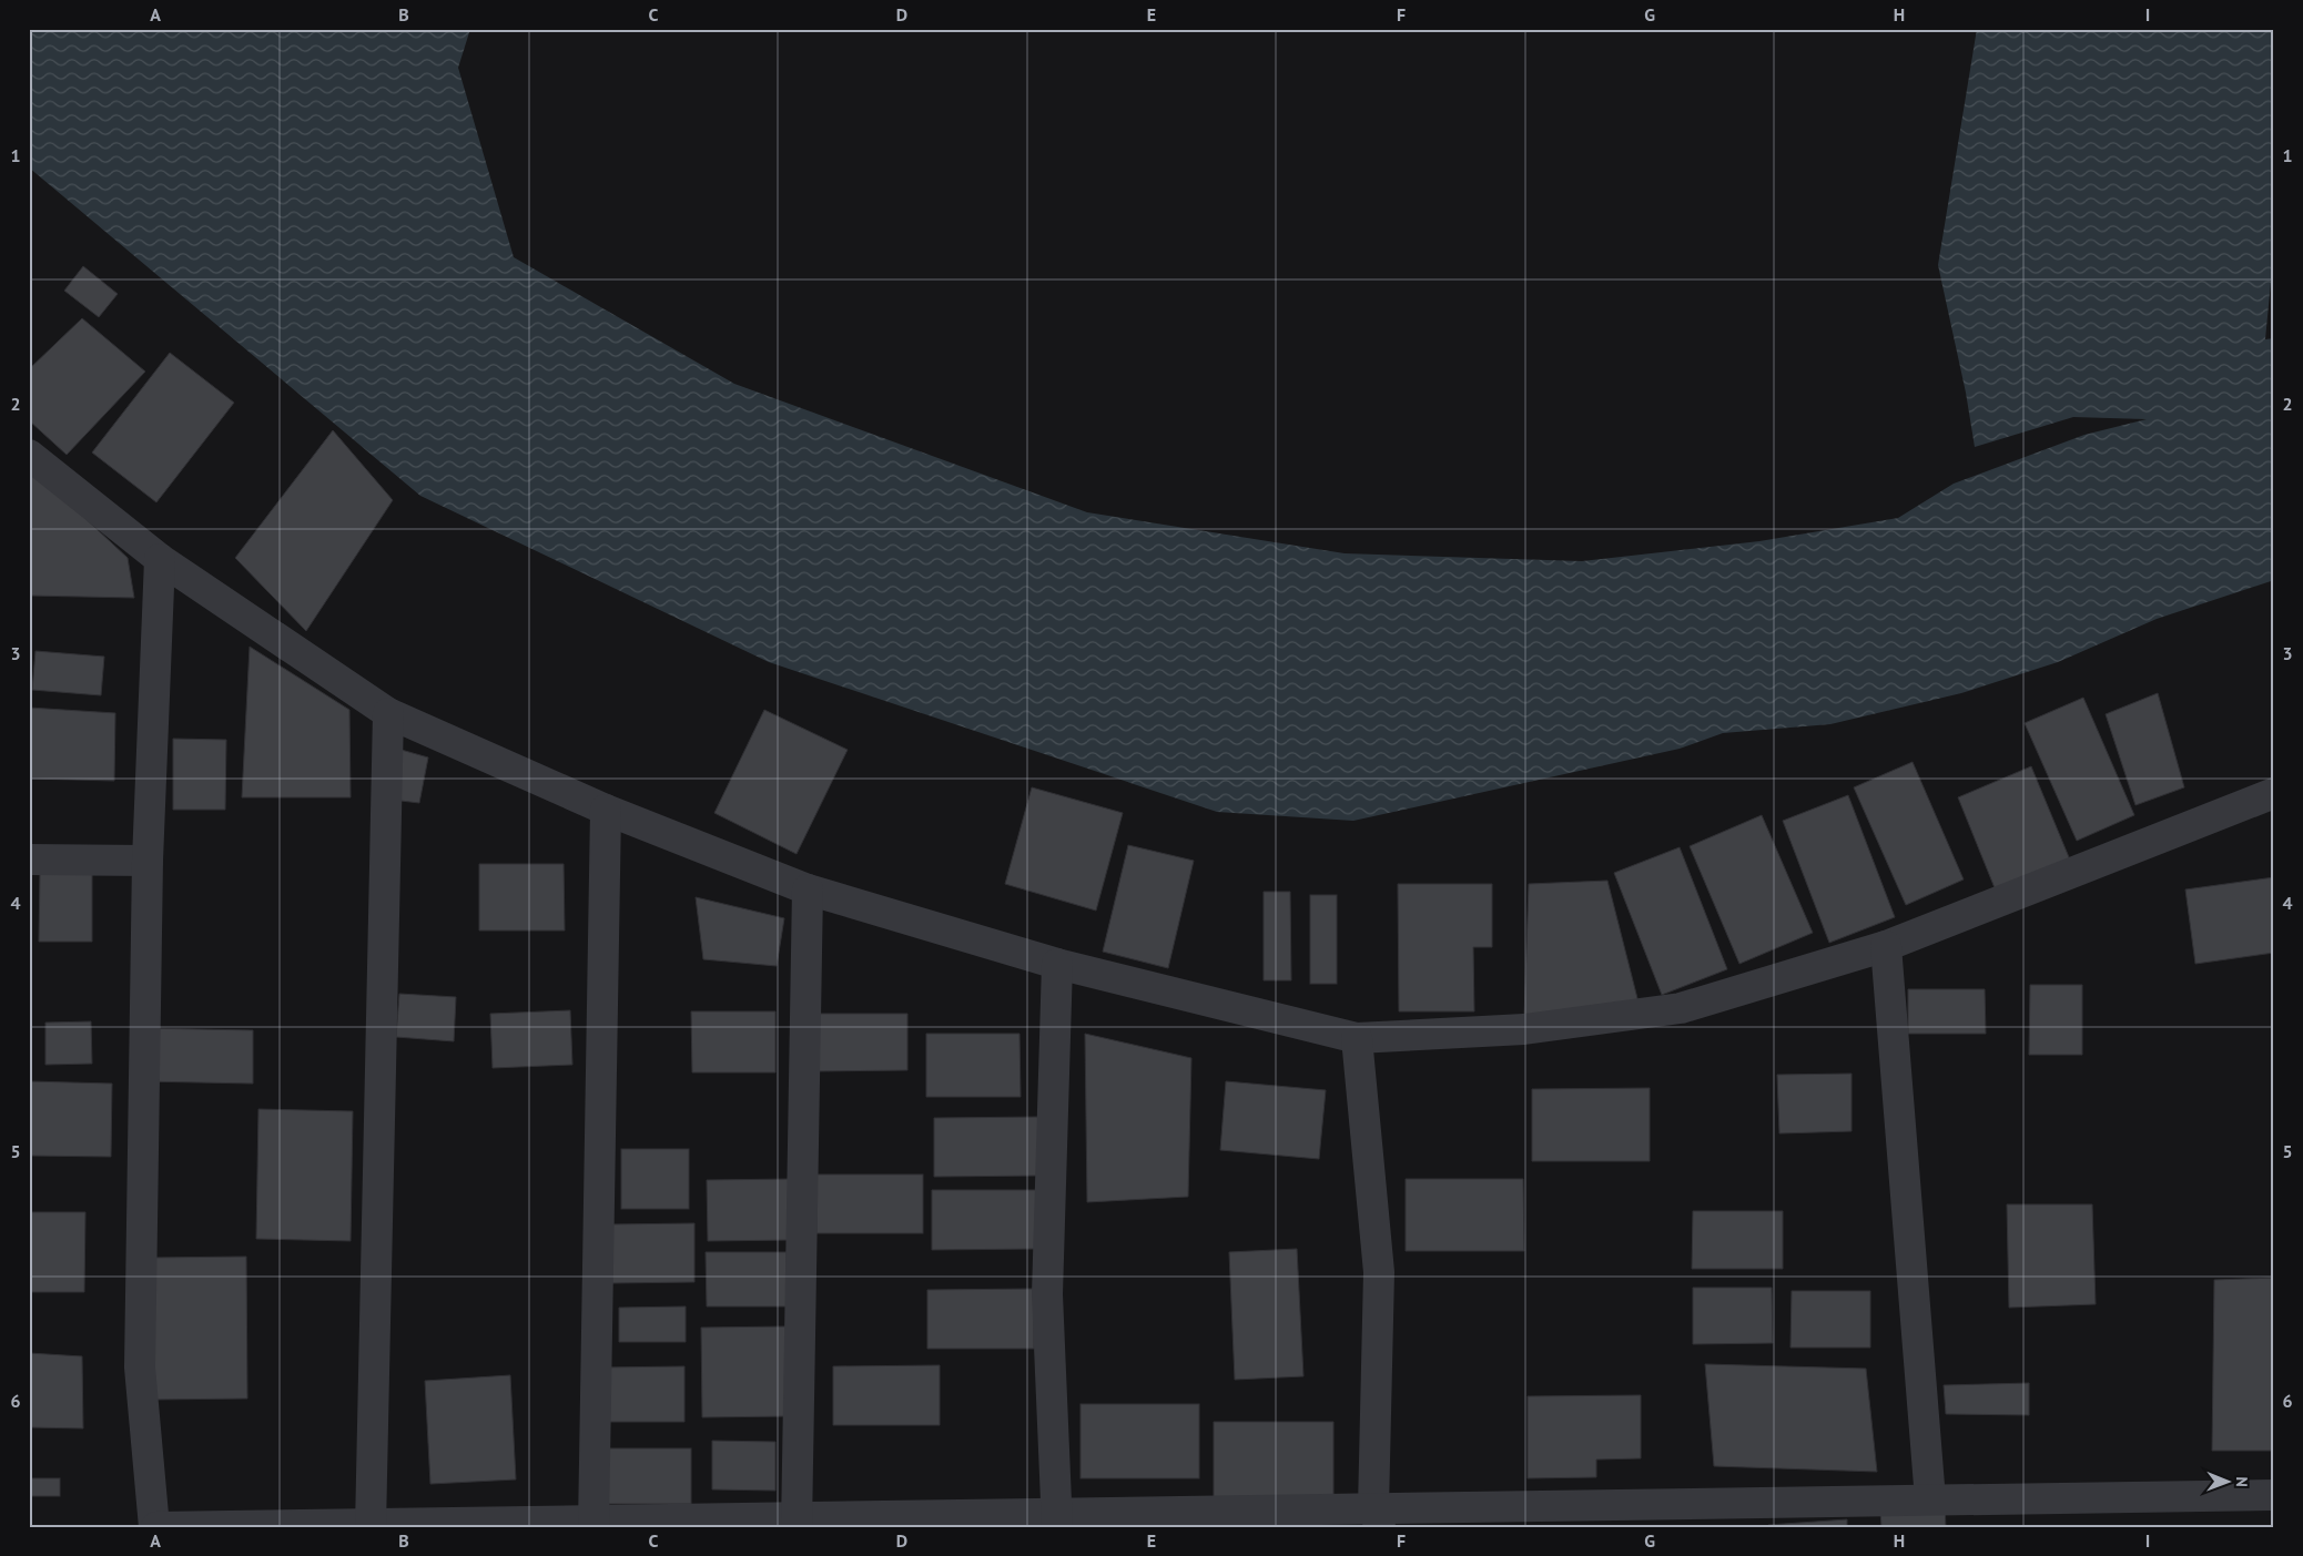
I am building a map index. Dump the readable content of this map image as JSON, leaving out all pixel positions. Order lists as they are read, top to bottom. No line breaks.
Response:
{"north":"right","grid":{"columns":["A","B","C","D","E","F","G","H","I"],"rows":["1","2","3","4","5","6"]}}
